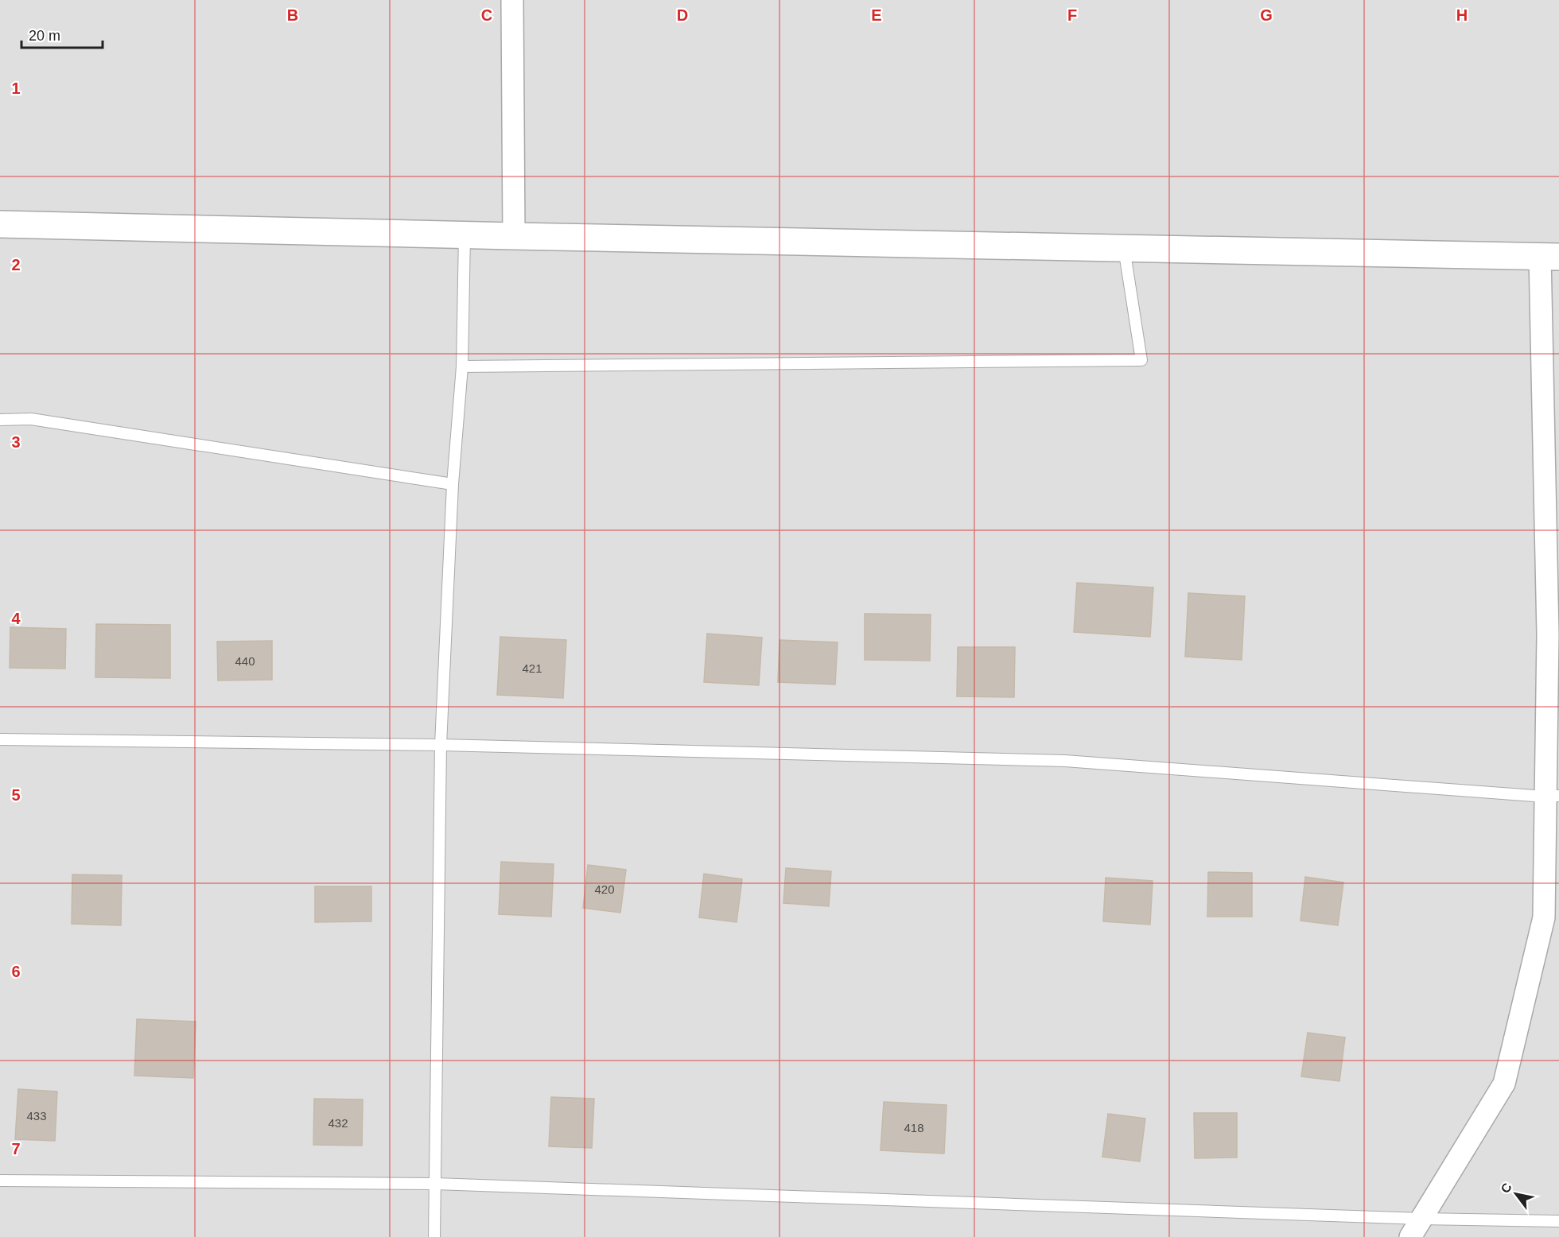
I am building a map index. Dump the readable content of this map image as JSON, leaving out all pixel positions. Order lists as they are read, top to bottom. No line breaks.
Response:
{"house_numbers":["440","421","420","433","432","418"],"scale_bar":"20 m","north":"top left","grid":{"columns":["B","C","D","E","F","G","H"],"rows":["1","2","3","4","5","6","7"]}}
